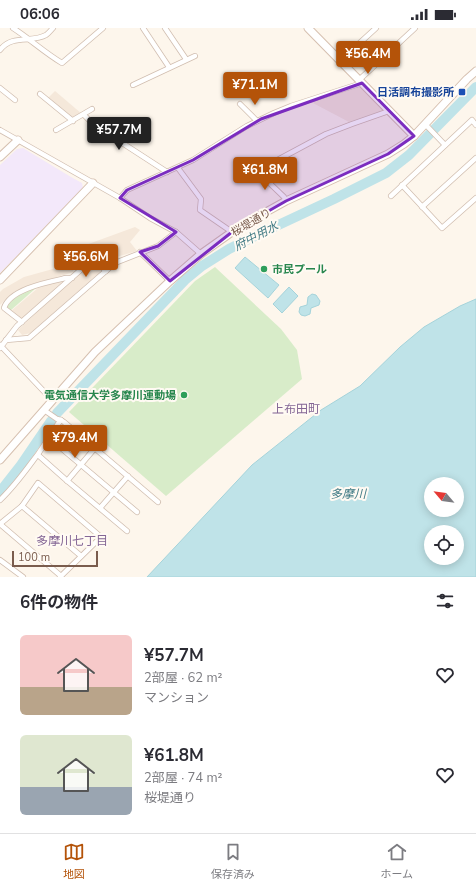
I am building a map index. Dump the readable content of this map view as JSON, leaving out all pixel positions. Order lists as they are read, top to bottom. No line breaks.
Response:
{"streets":{"street":["桜堤通り"]},"districts":["上布田町","多摩川七丁目"],"water":["府中用水","多摩川"],"places":{"transit":["日活調布撮影所"],"other":["市民プール","電気通信大学多摩川運動場"]},"scale_bar":"100 m","north":"top left","page":{"status":"06:06","price":["¥56.4M","¥71.1M","¥57.7M","¥61.8M","¥56.6M","¥79.4M"],"scale":"100 m","heading":"6件の物件","list":[{"name":"¥57.7M","note":"2部屋 · 62 m² · マンション"},{"name":"¥61.8M","note":"2部屋 · 74 m² · 桜堤通り"}],"tabs":["地図","保存済み","ホーム"]}}
